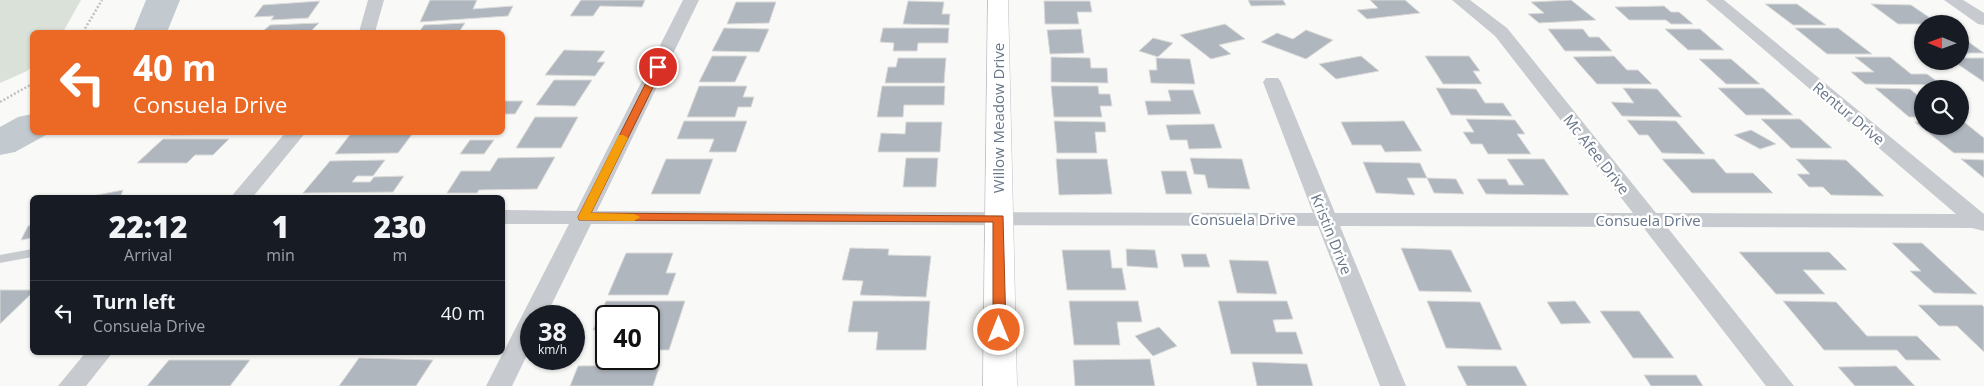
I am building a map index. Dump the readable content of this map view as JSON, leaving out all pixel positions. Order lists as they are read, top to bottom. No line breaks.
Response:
{"streets":{"street":["Rentur Drive","Willow Meadow Drive","Mc Afee Drive","Consuela Drive","Kristin Drive"]},"crossings":[["Rentur Drive","Consuela Drive"],["Willow Meadow Drive","Consuela Drive"],["Mc Afee Drive","Consuela Drive"],["Consuela Drive","Kristin Drive"]],"north":"left","page":{"turn":["40 m","Consuela Drive"],"eta":["22:12","Arrival","1","min","230","m"],"list":[{"name":"Turn left","note":"Consuela Drive","value":"40 m"}],"speed":"38 km/h","limit":"40"}}
